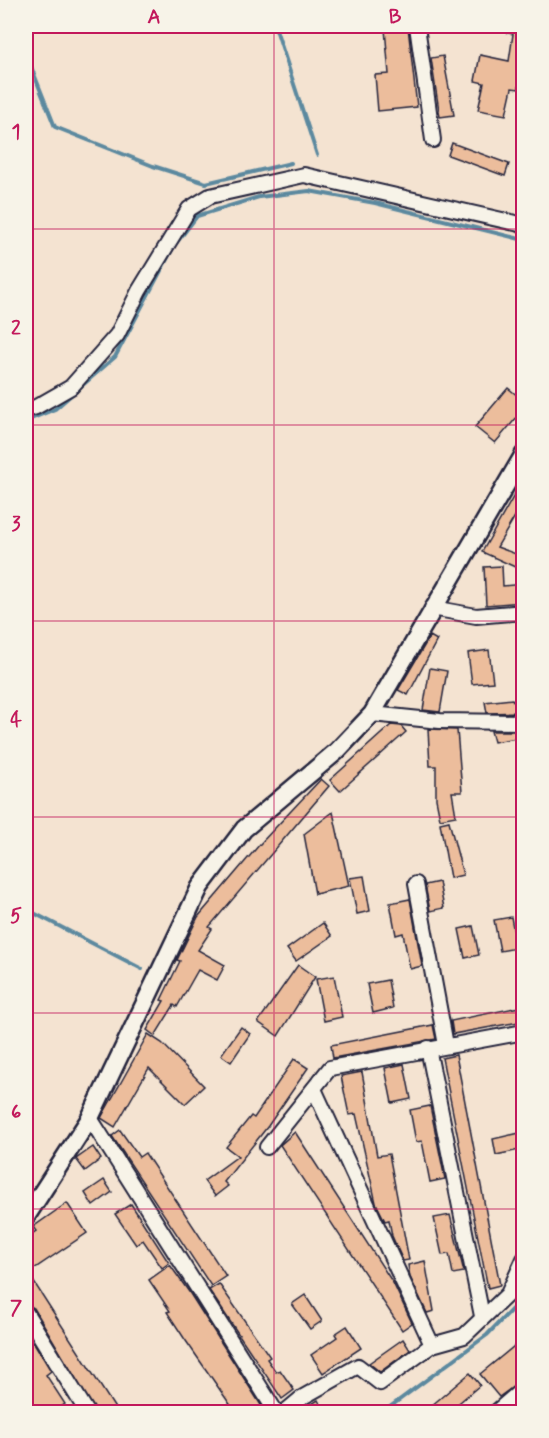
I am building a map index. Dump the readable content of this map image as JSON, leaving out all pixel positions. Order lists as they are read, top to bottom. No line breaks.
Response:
{"grid":{"columns":["A","B"],"rows":["1","2","3","4","5","6","7"]}}
